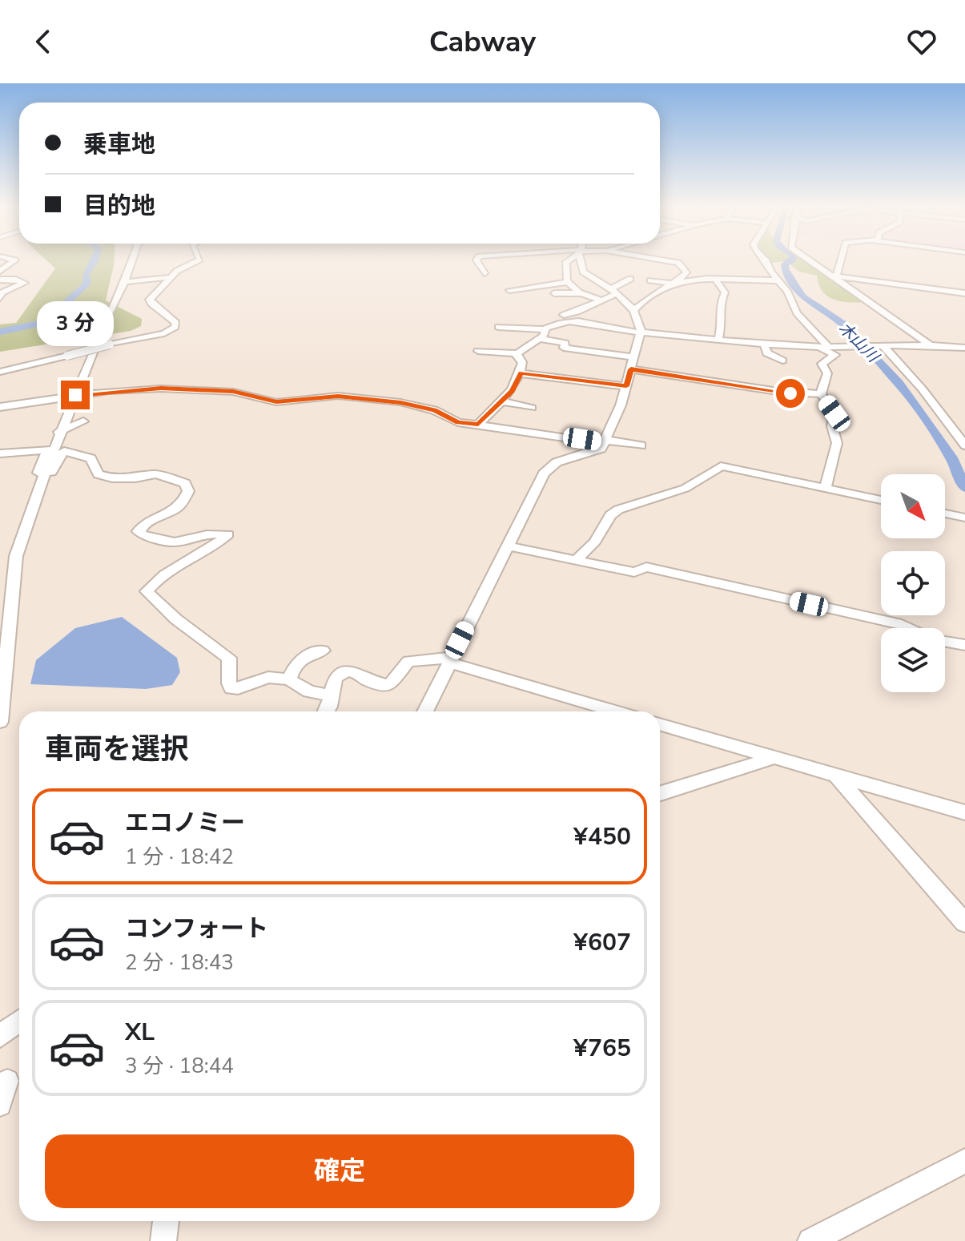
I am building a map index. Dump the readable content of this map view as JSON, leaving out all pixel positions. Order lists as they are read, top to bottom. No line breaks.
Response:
{"water":["木山川"],"north":"bottom right","page":{"header":"Cabway","banner":["乗車地","目的地"],"bubble":"3 分","heading":"車両を選択","list":[{"name":"エコノミー","note":"1 分 · 18:42","value":"¥450"},{"name":"コンフォート","note":"2 分 · 18:43","value":"¥607"},{"name":"XL","note":"3 分 · 18:44","value":"¥765"}],"buttons":"確定"}}
